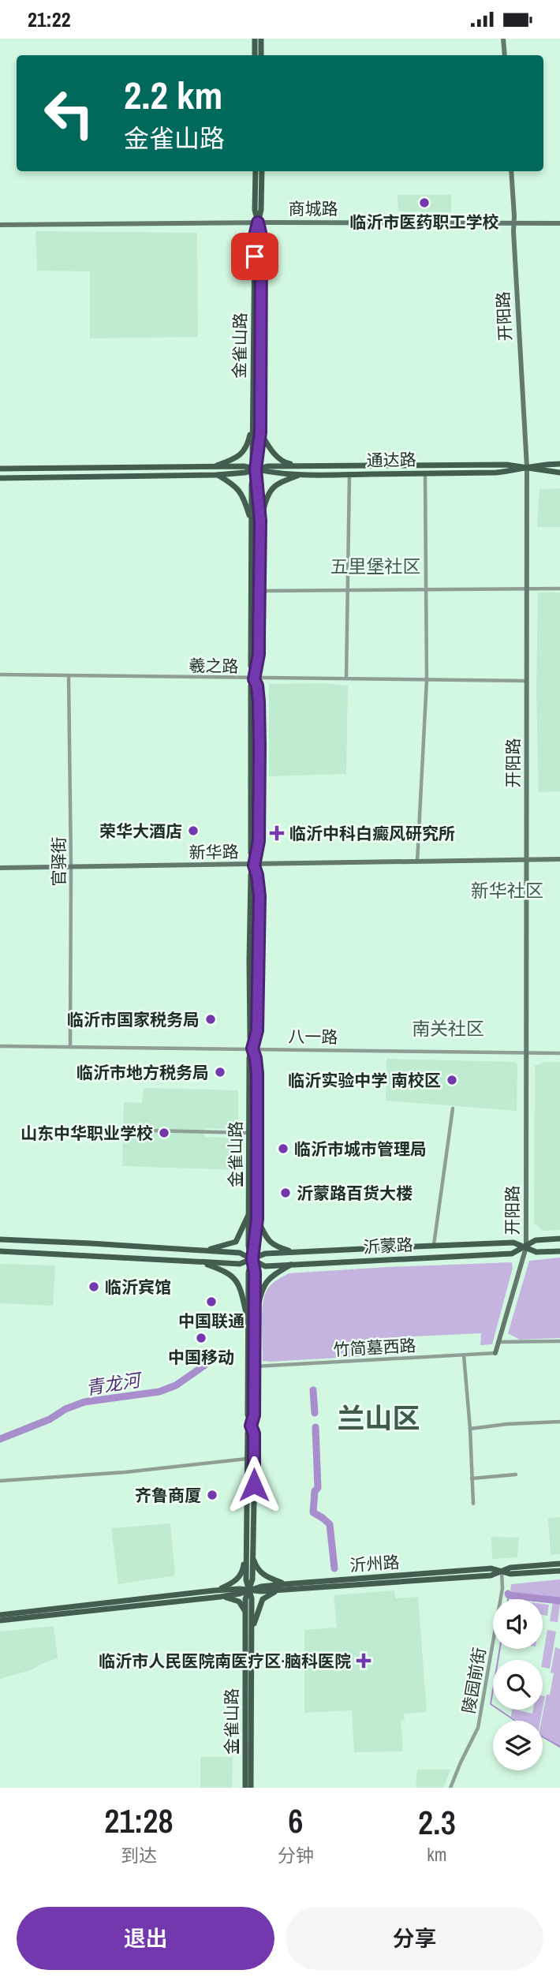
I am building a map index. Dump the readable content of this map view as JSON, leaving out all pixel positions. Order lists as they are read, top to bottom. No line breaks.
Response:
{"streets":{"main road":["金雀山路","通达路","沂蒙路","沂州路"],"street":["商城路","开阳路","羲之路","新华路","官驿街","八一路","竹简墓西路","陵园前街"]},"crossings":[["商城路","开阳路"],["商城路","金雀山路"],["开阳路","通达路"],["开阳路","羲之路"],["开阳路","新华路"],["开阳路","八一路"],["开阳路","沂蒙路"],["开阳路","竹简墓西路"],["金雀山路","通达路"],["金雀山路","羲之路"],["金雀山路","新华路"],["金雀山路","八一路"],["金雀山路","沂蒙路"],["金雀山路","竹简墓西路"],["金雀山路","沂州路"],["羲之路","官驿街"],["新华路","官驿街"],["官驿街","八一路"],["沂州路","陵园前街"]],"districts":["五里堡社区","新华社区","南关社区","兰山区"],"water":["青龙河"],"places":{"other":["临沂市医药职工学校","荣华大酒店","临沂市国家税务局","临沂市地方税务局","临沂实验中学 南校区","山东中华职业学校","临沂市城市管理局","沂蒙路百货大楼","临沂宾馆","中国联通","中国移动","齐鲁商厦"],"health":["临沂中科白癜风研究所","临沂市人民医院南医疗区·脑科医院"]},"page":{"status":"21:22","turn":["2.2 km","金雀山路"],"eta":["21:28","到达","6","分钟","2.3","km"],"buttons":["退出","分享"]}}
